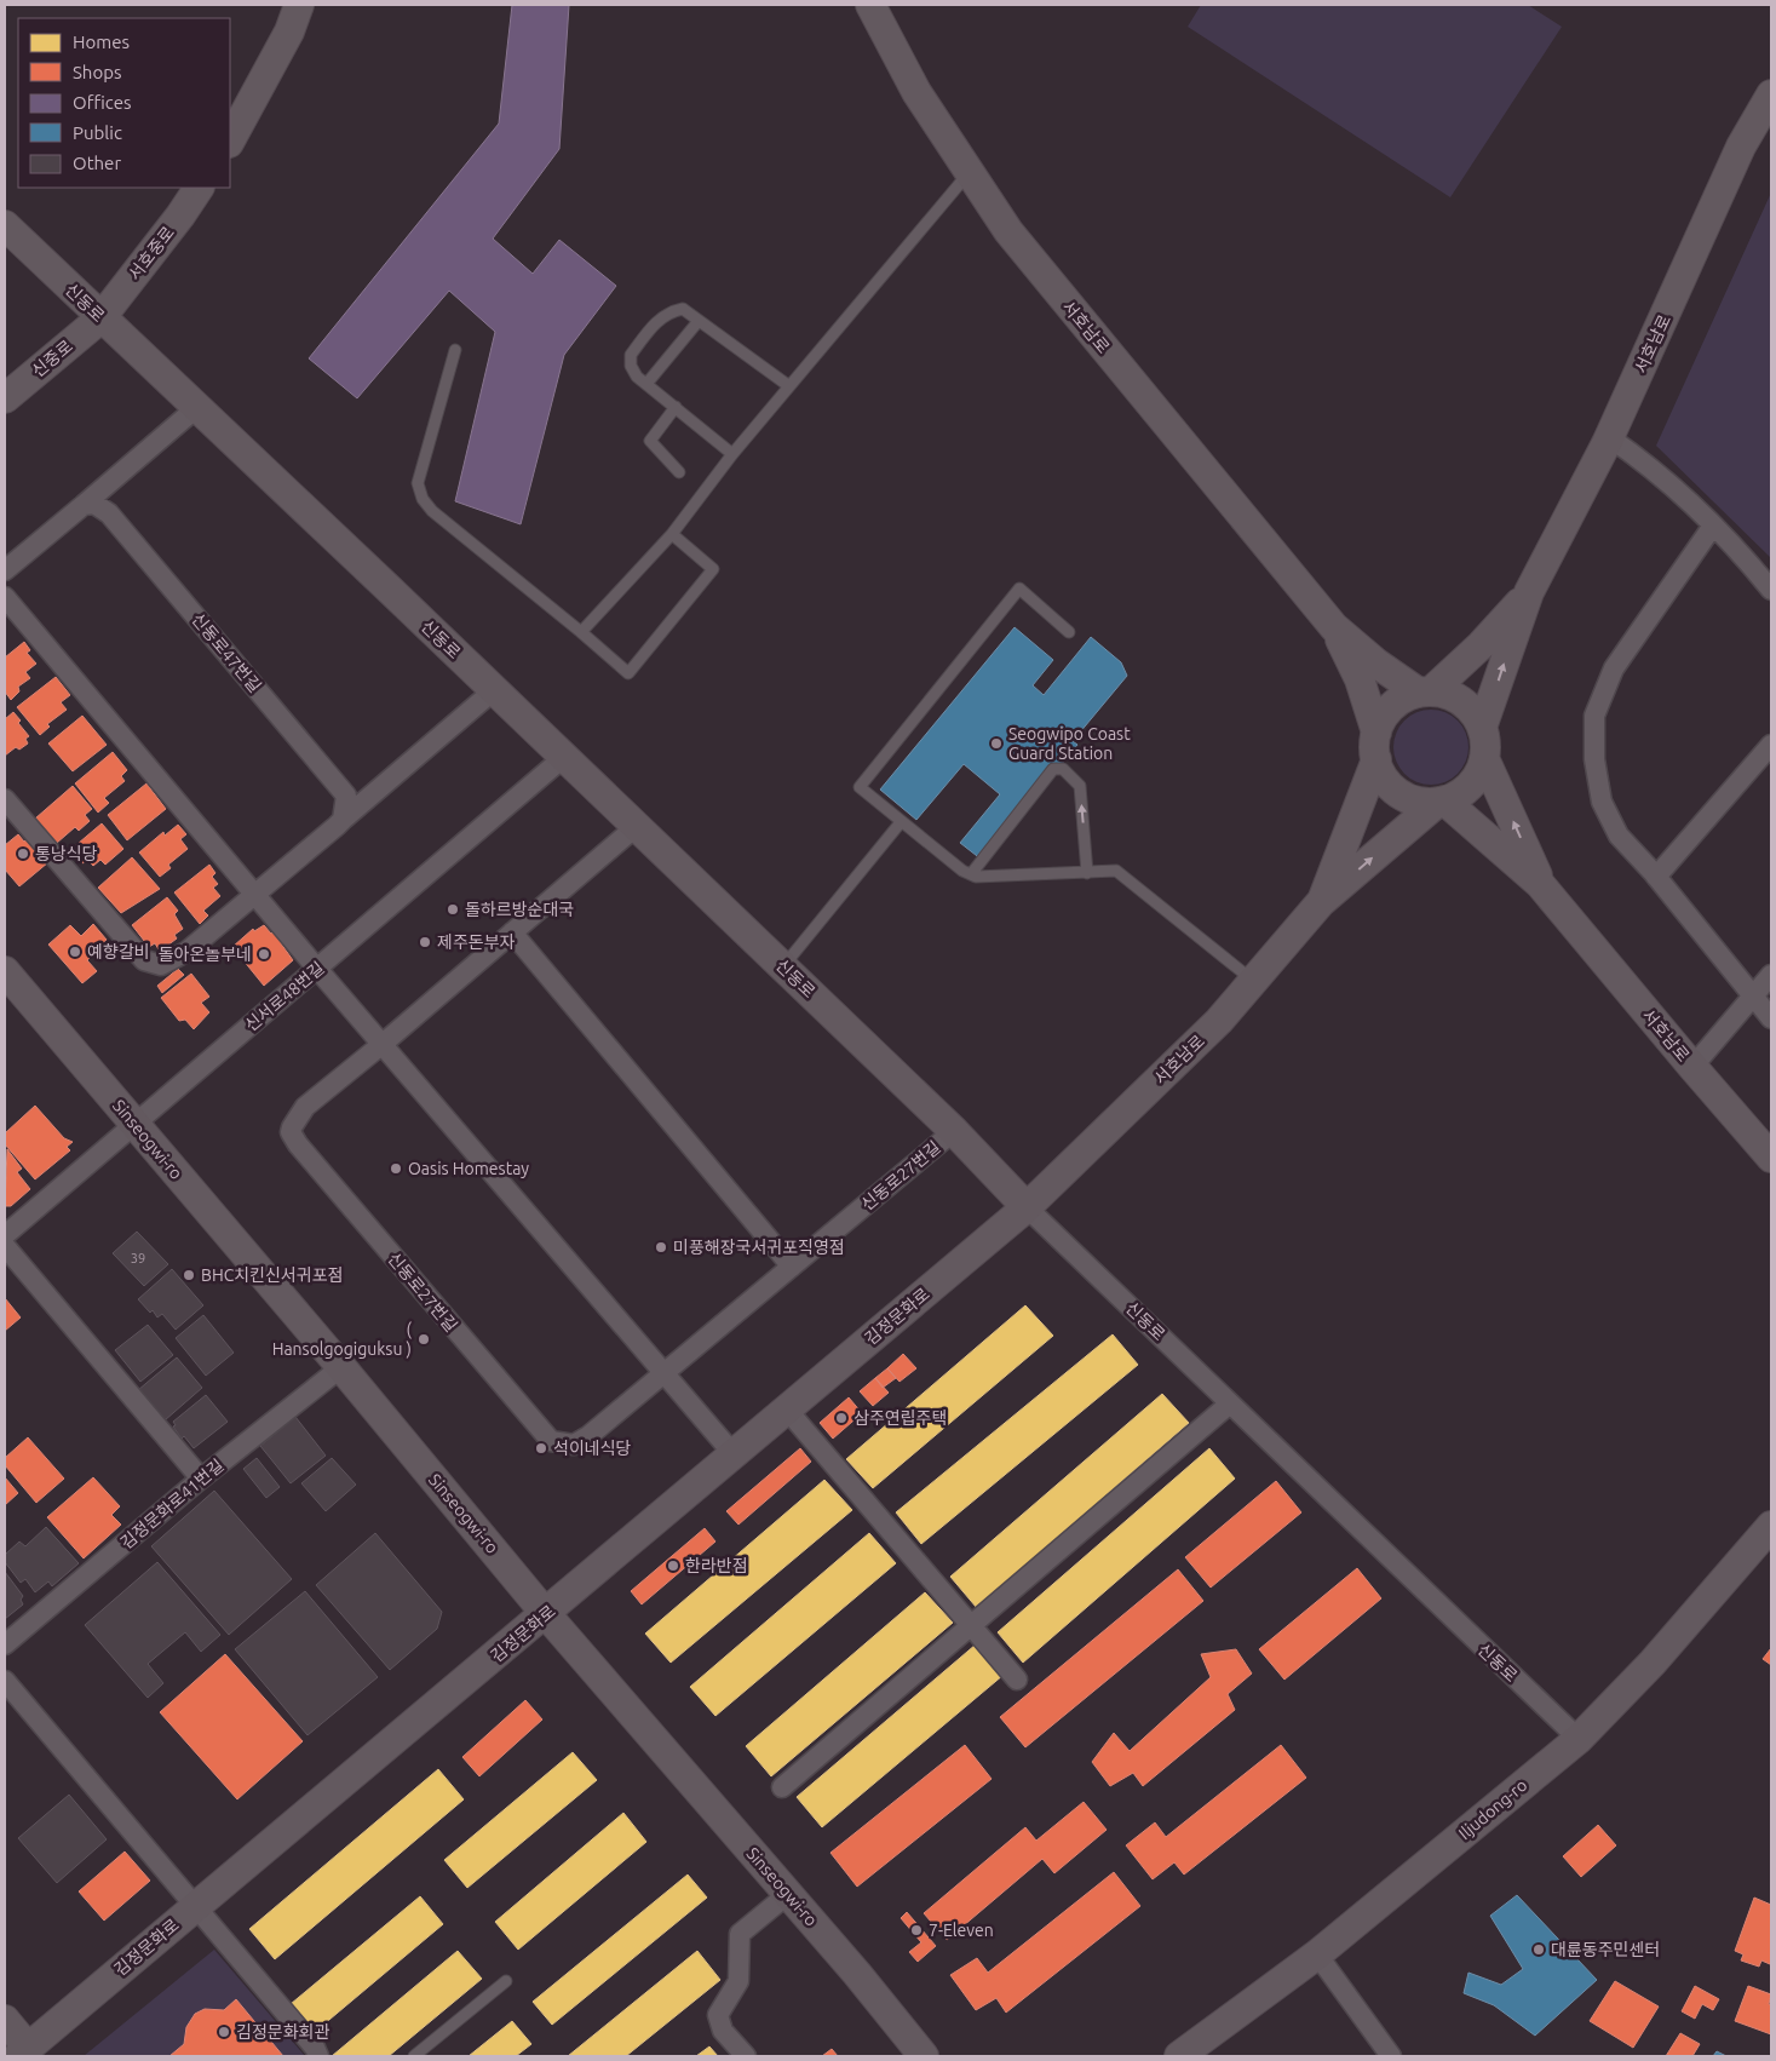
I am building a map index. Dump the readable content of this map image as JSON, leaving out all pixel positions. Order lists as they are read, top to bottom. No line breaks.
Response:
{"streets":{"street":["서호중로","신동로","서호남로","신중로","신동로47번길","신서로48번길","Sinseogwi-ro","신동로27번길","김정문화로","김정문화로41번길","Iljudong-ro"]},"crossings":[["서호중로","신동로"],["서호중로","신중로"],["신동로","서호남로"],["신동로","신중로"],["신동로","신서로48번길"],["신동로","신동로27번길"],["신동로","김정문화로"],["신동로","Iljudong-ro"],["서호남로","김정문화로"],["신서로48번길","Sinseogwi-ro"],["Sinseogwi-ro","김정문화로"],["Sinseogwi-ro","김정문화로41번길"]],"places":["Seogwipo Coast Guard Station","통낭식당","돌하르방순대국","제주돈부자","예향갈비","돌아온놀부네","Oasis Homestay","미풍해장국서귀포직영점","BHC치킨신서귀포점","( Hansolgogiguksu )","삼주연립주택","석이네식당","한라반점","7-Eleven","대륜동주민센터","김정문화회관"],"house_numbers":["39"],"legend":["Homes","Shops","Offices","Public","Other"]}
